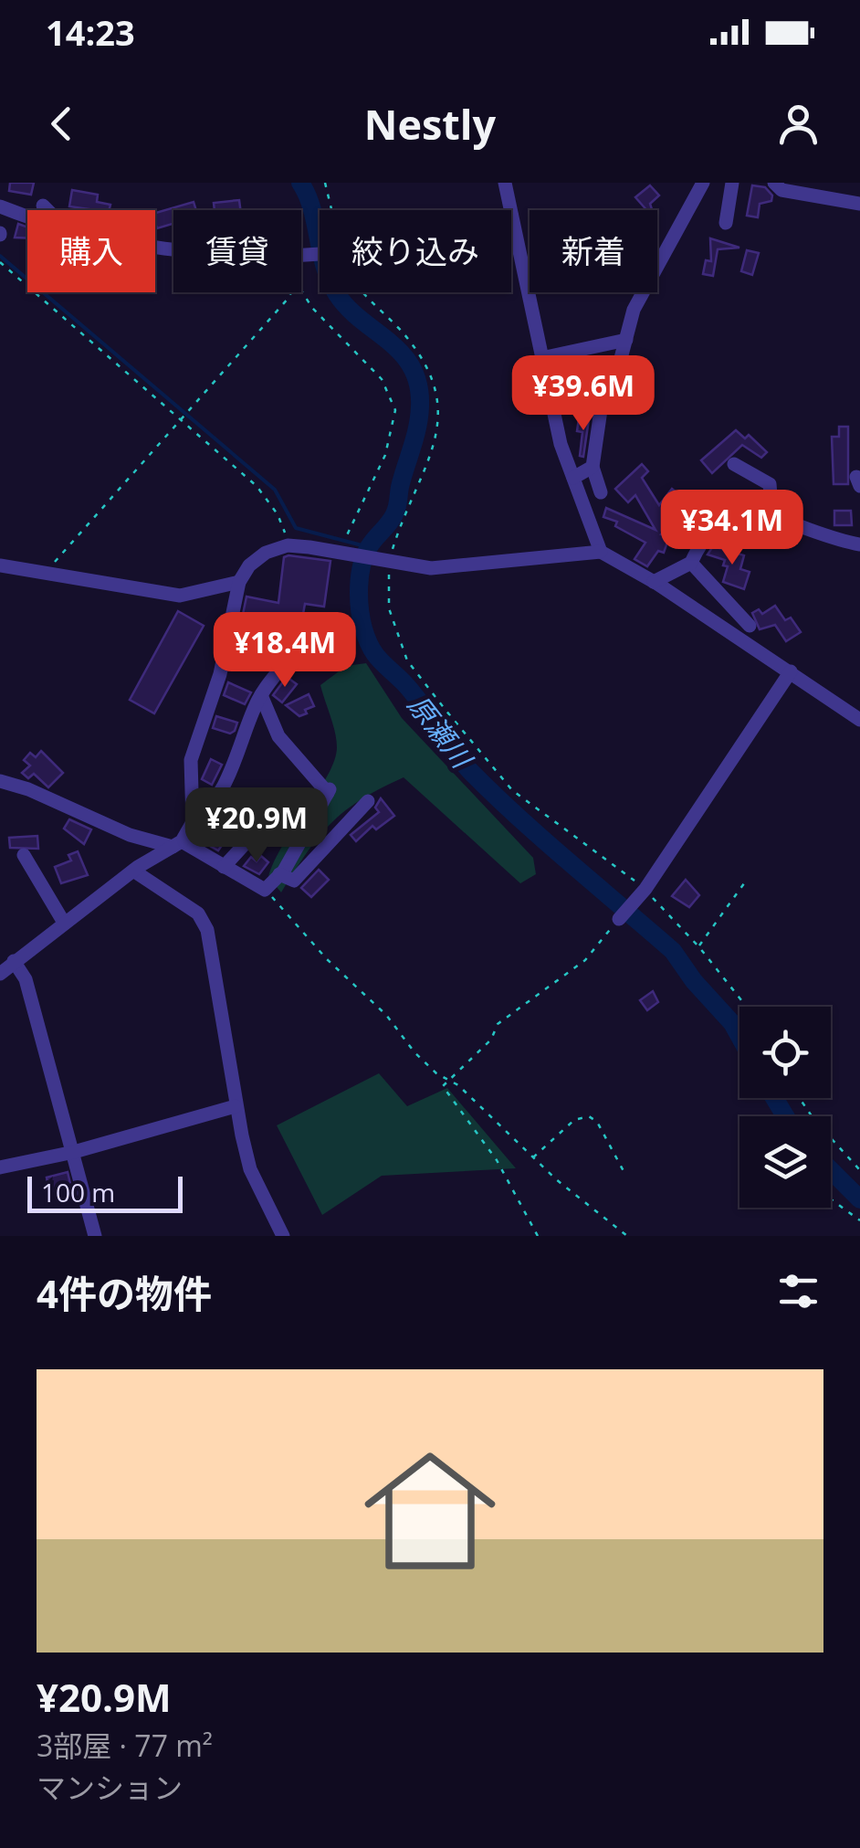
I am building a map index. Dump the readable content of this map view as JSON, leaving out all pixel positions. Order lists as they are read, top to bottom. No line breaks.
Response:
{"water":["原瀬川"],"scale_bar":"100 m","page":{"status":"14:23","header":"Nestly","chip":["購入","賃貸","絞り込み","新着"],"price":["¥39.6M","¥34.1M","¥18.4M","¥20.9M"],"scale":"100 m","heading":"4件の物件","list":[{"name":"¥20.9M","note":"3部屋 · 77 m² · マンション"}]}}
